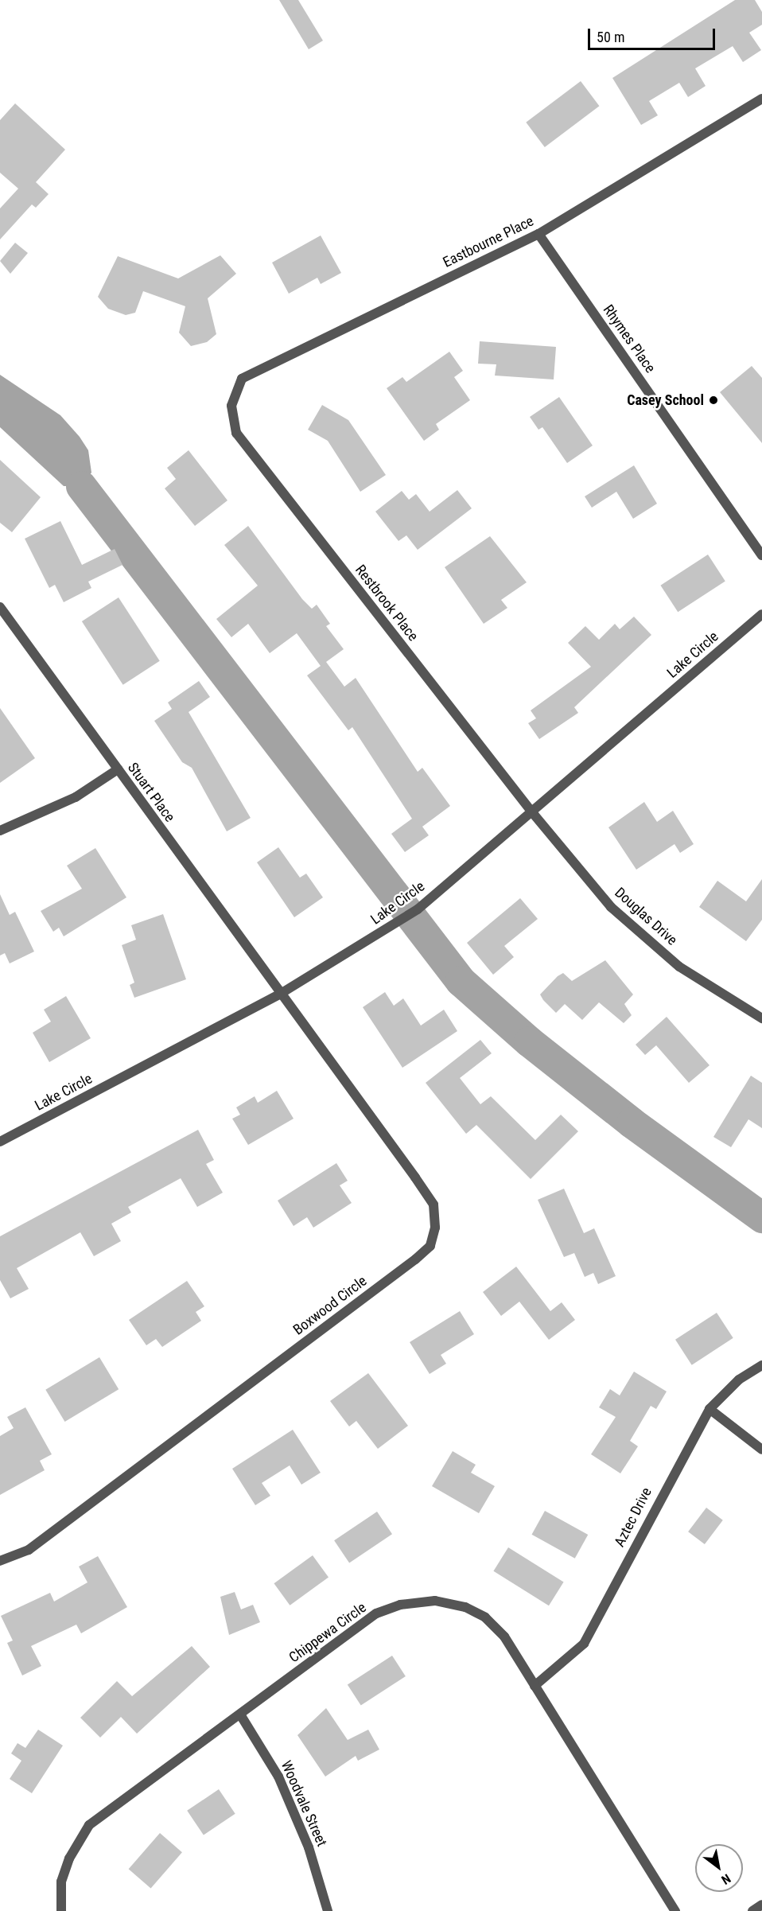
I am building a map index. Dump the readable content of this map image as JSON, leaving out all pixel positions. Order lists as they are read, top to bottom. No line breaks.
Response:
{"streets":{"street":["Eastbourne Place","Rhymes Place","Restbrook Place","Lake Circle","Stuart Place","Douglas Drive","Boxwood Circle","Aztec Drive","Chippewa Circle","Woodvale Street"]},"crossings":[["Eastbourne Place","Rhymes Place"],["Eastbourne Place","Restbrook Place"],["Restbrook Place","Lake Circle"],["Restbrook Place","Douglas Drive"],["Lake Circle","Stuart Place"],["Lake Circle","Douglas Drive"],["Lake Circle","Boxwood Circle"],["Stuart Place","Boxwood Circle"],["Aztec Drive","Chippewa Circle"],["Chippewa Circle","Woodvale Street"]],"places":["Casey School"],"scale_bar":"50 m","north":"bottom right"}
